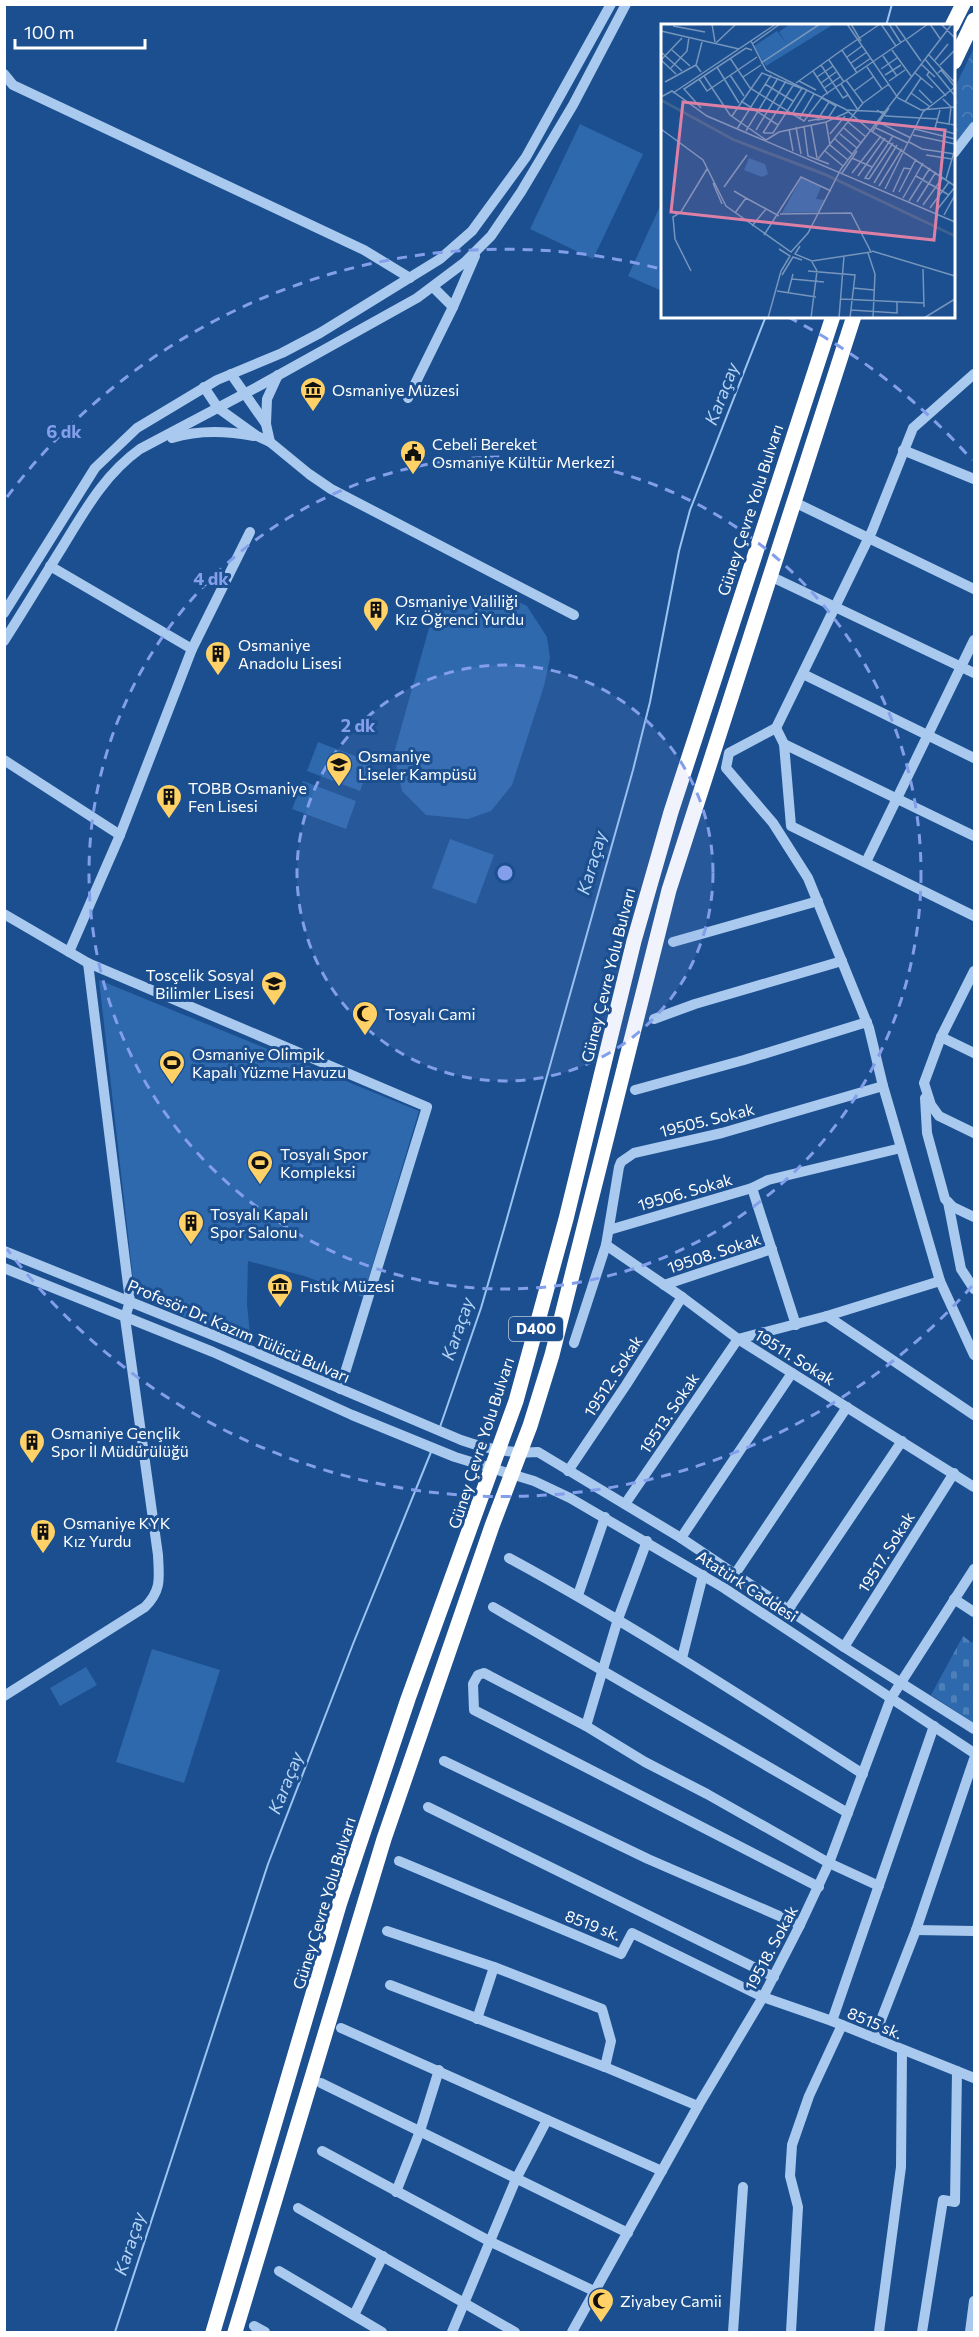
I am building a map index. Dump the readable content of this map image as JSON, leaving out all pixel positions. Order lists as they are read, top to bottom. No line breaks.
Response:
{"streets":{"highway":["Güney Çevre Yolu Bulvarı","D400"],"street":["19505. Sokak","19506. Sokak","19508. Sokak","Profesör Dr. Kazım Tülücü Bulvarı","19511. Sokak","19512. Sokak","19513. Sokak","19517. Sokak","Atatürk Caddesi","8519 sk.","19518. Sokak","8515 sk."]},"crossings":[["Güney Çevre Yolu Bulvarı","Profesör Dr. Kazım Tülücü Bulvarı"],["Güney Çevre Yolu Bulvarı","Atatürk Caddesi"],["19505. Sokak","19506. Sokak"],["19505. Sokak","19511. Sokak"],["19508. Sokak","19511. Sokak"],["D400","Atatürk Caddesi"],["Profesör Dr. Kazım Tülücü Bulvarı","Atatürk Caddesi"],["19511. Sokak","19512. Sokak"],["19511. Sokak","19513. Sokak"],["19511. Sokak","19517. Sokak"],["19512. Sokak","Atatürk Caddesi"],["19513. Sokak","Atatürk Caddesi"],["19517. Sokak","Atatürk Caddesi"],["Atatürk Caddesi","19518. Sokak"],["8519 sk.","19518. Sokak"],["8519 sk.","8515 sk."],["19518. Sokak","8515 sk."]],"water":["Karaçay"],"places":{"museum":["Osmaniye Müzesi","Fıstık Müzesi"],"public building":["Cebeli Bereket Osmaniye Kültür Merkezi"],"building":["Osmaniye Valiliği Kız Öğrenci Yurdu","Osmaniye Anadolu Lisesi","TOBB Osmaniye Fen Lisesi","Tosyalı Kapalı Spor Salonu","Osmaniye Gençlik Spor İl Müdürülüğü","Osmaniye KYK Kız Yurdu"],"school or university":["Osmaniye Liseler Kampüsü","Tosçelik Sosyal Bilimler Lisesi"],"mosque":["Tosyalı Cami","Ziyabey Camii"],"sports":["Osmaniye Olimpik Kapalı Yüzme Havuzu","Tosyalı Spor Kompleksi"]},"scale_bar":"100 m","rings":["6 dk","4 dk","2 dk"]}
